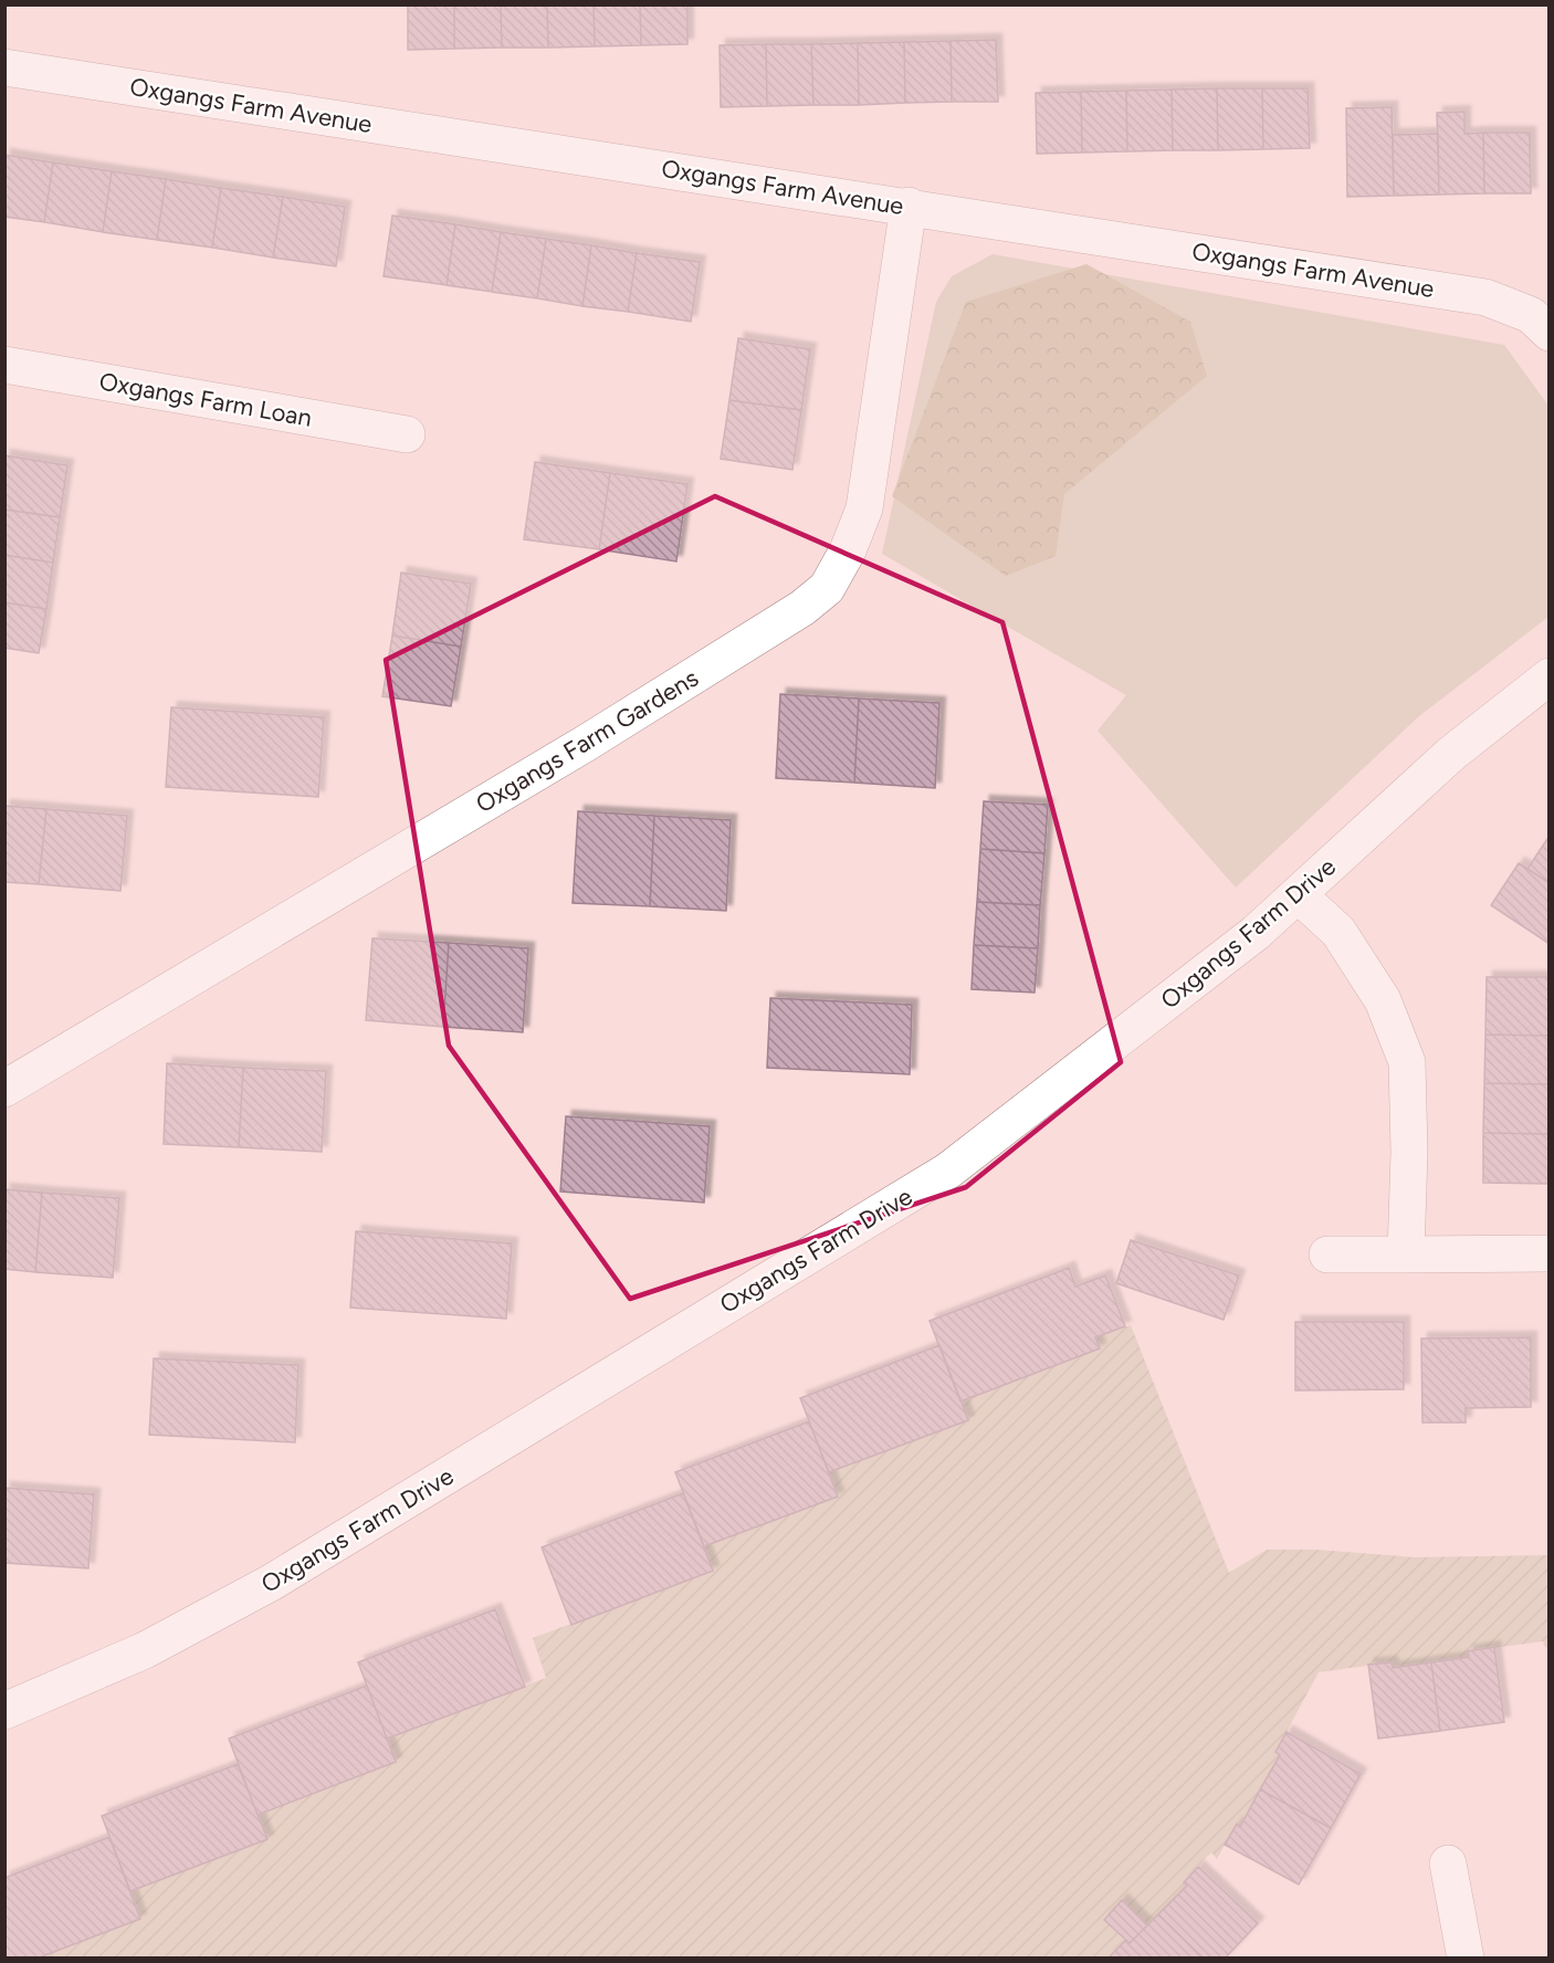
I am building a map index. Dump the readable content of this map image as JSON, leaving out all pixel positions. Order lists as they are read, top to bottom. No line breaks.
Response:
{"streets":{"street":["Oxgangs Farm Avenue","Oxgangs Farm Loan","Oxgangs Farm Gardens","Oxgangs Farm Drive"]},"crossings":[["Oxgangs Farm Avenue","Oxgangs Farm Gardens"]]}
